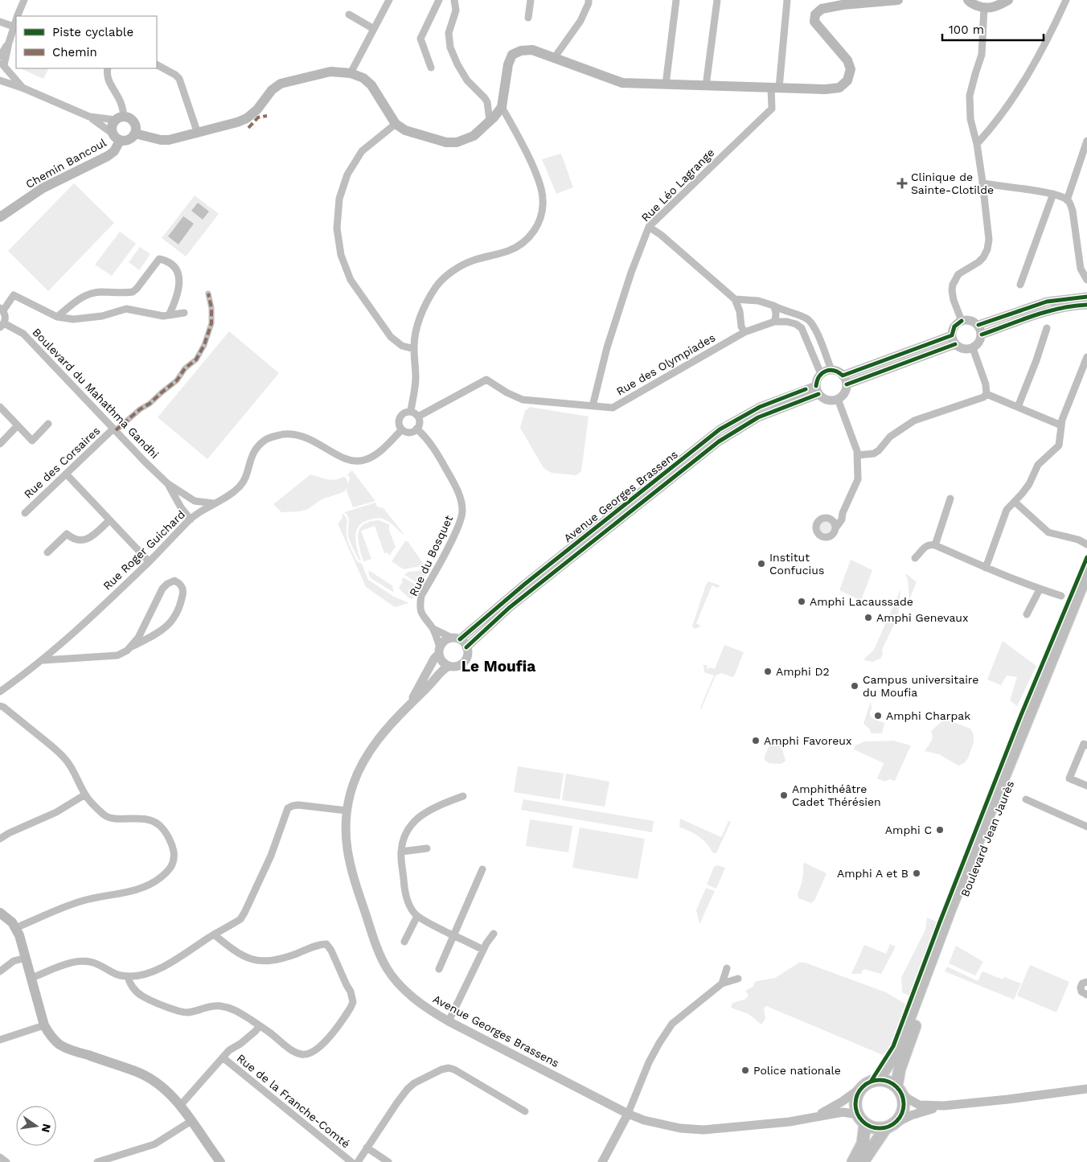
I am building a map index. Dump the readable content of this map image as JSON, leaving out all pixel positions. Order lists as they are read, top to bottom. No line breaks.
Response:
{"streets":{"main road":["Chemin Bancoul","Boulevard Jean Jaurès"],"street":["Rue Léo Lagrange","Rue des Olympiades","Boulevard du Mahathma Gandhi","Rue des Corsaires","Avenue Georges Brassens","Rue Roger Guichard","Rue du Bosquet","Rue de la Franche-Comté"]},"crossings":[["Rue Léo Lagrange","Rue des Olympiades"],["Rue des Olympiades","Rue Roger Guichard"],["Rue des Olympiades","Rue du Bosquet"],["Boulevard du Mahathma Gandhi","Rue des Corsaires"],["Boulevard du Mahathma Gandhi","Rue Roger Guichard"],["Avenue Georges Brassens","Rue du Bosquet"],["Avenue Georges Brassens","Boulevard Jean Jaurès"],["Rue Roger Guichard","Rue du Bosquet"]],"districts":["Le Moufia"],"places":{"health":["Clinique de Sainte-Clotilde"],"other":["Institut Confucius","Amphi Lacaussade","Amphi Genevaux","Amphi D2","Campus universitaire du Moufia","Amphi Charpak","Amphi Favoreux","Amphithéâtre Cadet Thérésien","Amphi C","Amphi A et B","Police nationale"]},"legend":["Piste cyclable","Chemin"],"scale_bar":"100 m","north":"right"}
